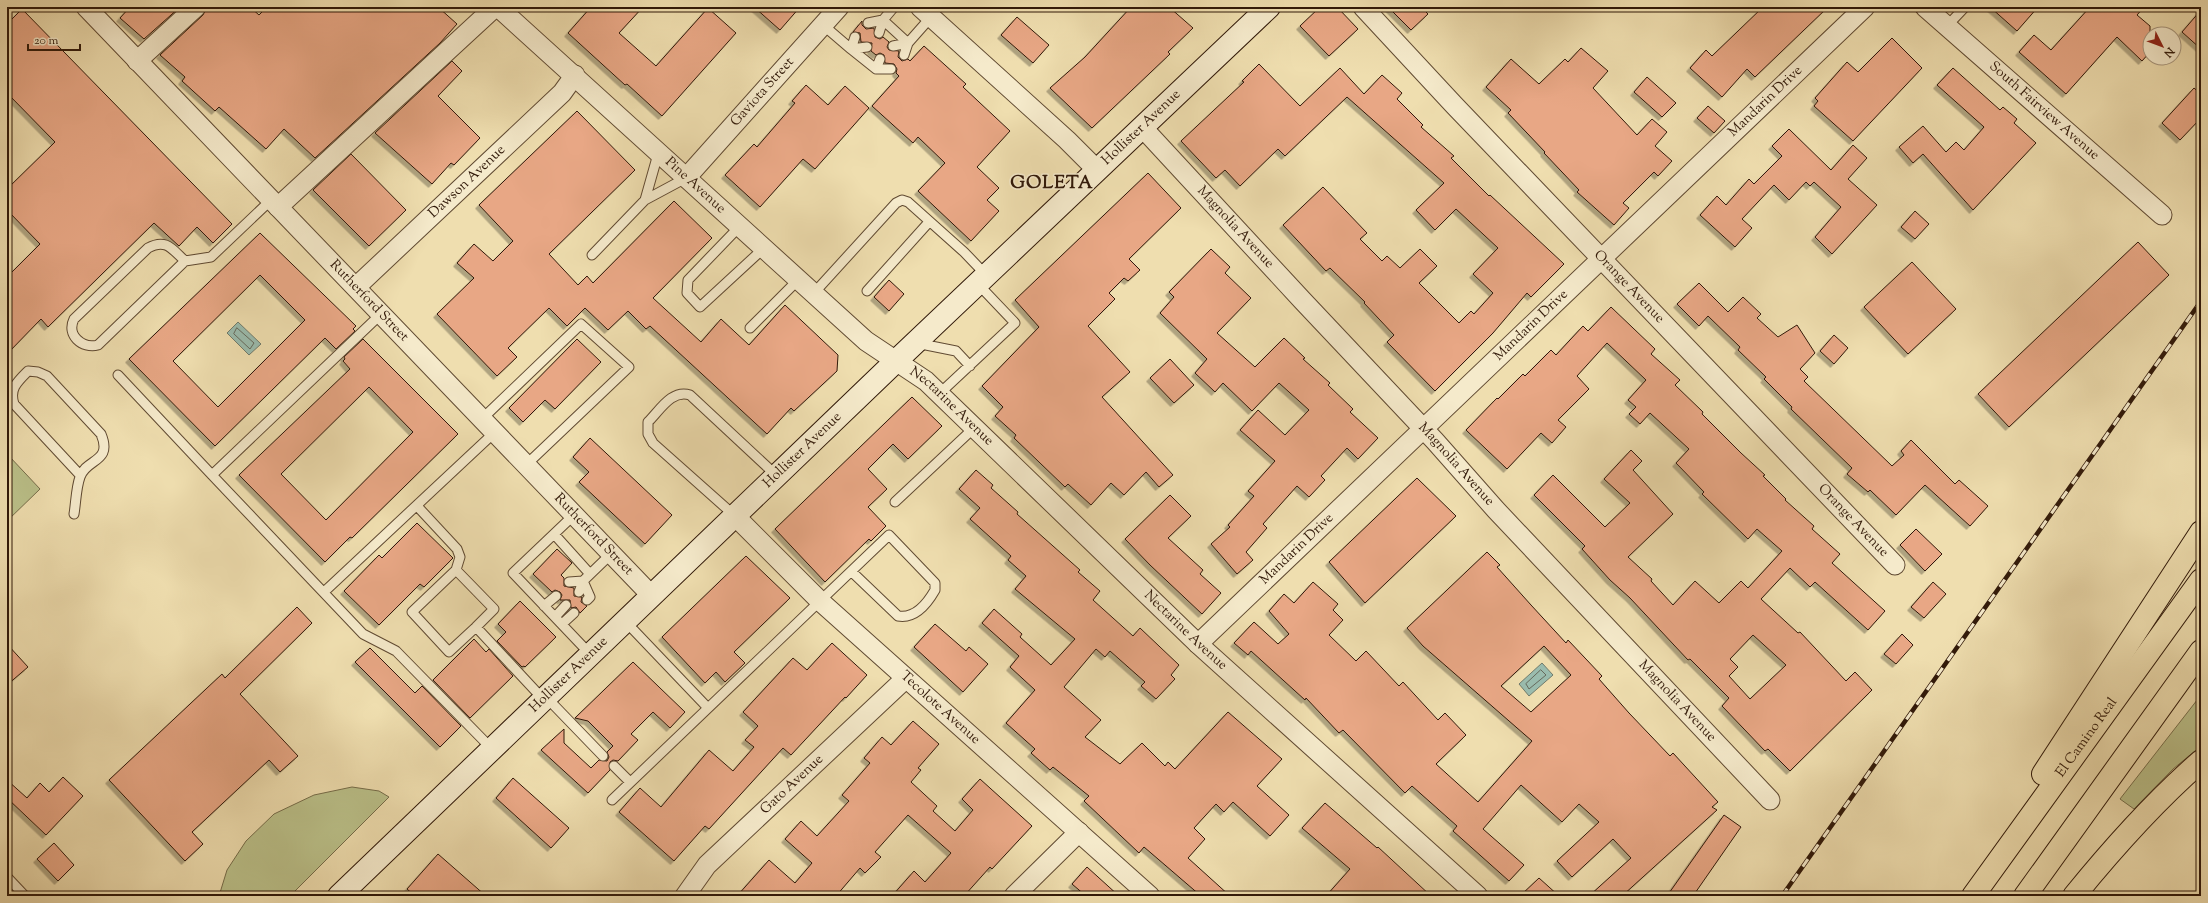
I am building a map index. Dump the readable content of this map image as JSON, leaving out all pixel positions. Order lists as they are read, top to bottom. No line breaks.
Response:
{"streets":{"highway":["El Camino Real"],"main road":["Hollister Avenue"],"street":["Gaviota Street","Mandarin Drive","South Fairview Avenue","Dawson Avenue","Pine Avenue","Magnolia Avenue","Orange Avenue","Rutherford Street","Nectarine Avenue","Tecolote Avenue","Gato Avenue"]},"crossings":[["Gaviota Street","Pine Avenue"],["Mandarin Drive","Magnolia Avenue"],["Mandarin Drive","Orange Avenue"],["Mandarin Drive","Nectarine Avenue"],["Hollister Avenue","Pine Avenue"],["Hollister Avenue","Magnolia Avenue"],["Hollister Avenue","Rutherford Street"],["Hollister Avenue","Nectarine Avenue"],["Hollister Avenue","Tecolote Avenue"],["Dawson Avenue","Pine Avenue"],["Dawson Avenue","Rutherford Street"],["Pine Avenue","Nectarine Avenue"],["Tecolote Avenue","Gato Avenue"]],"districts":["GOLETA"],"scale_bar":"20 m","north":"bottom right"}
